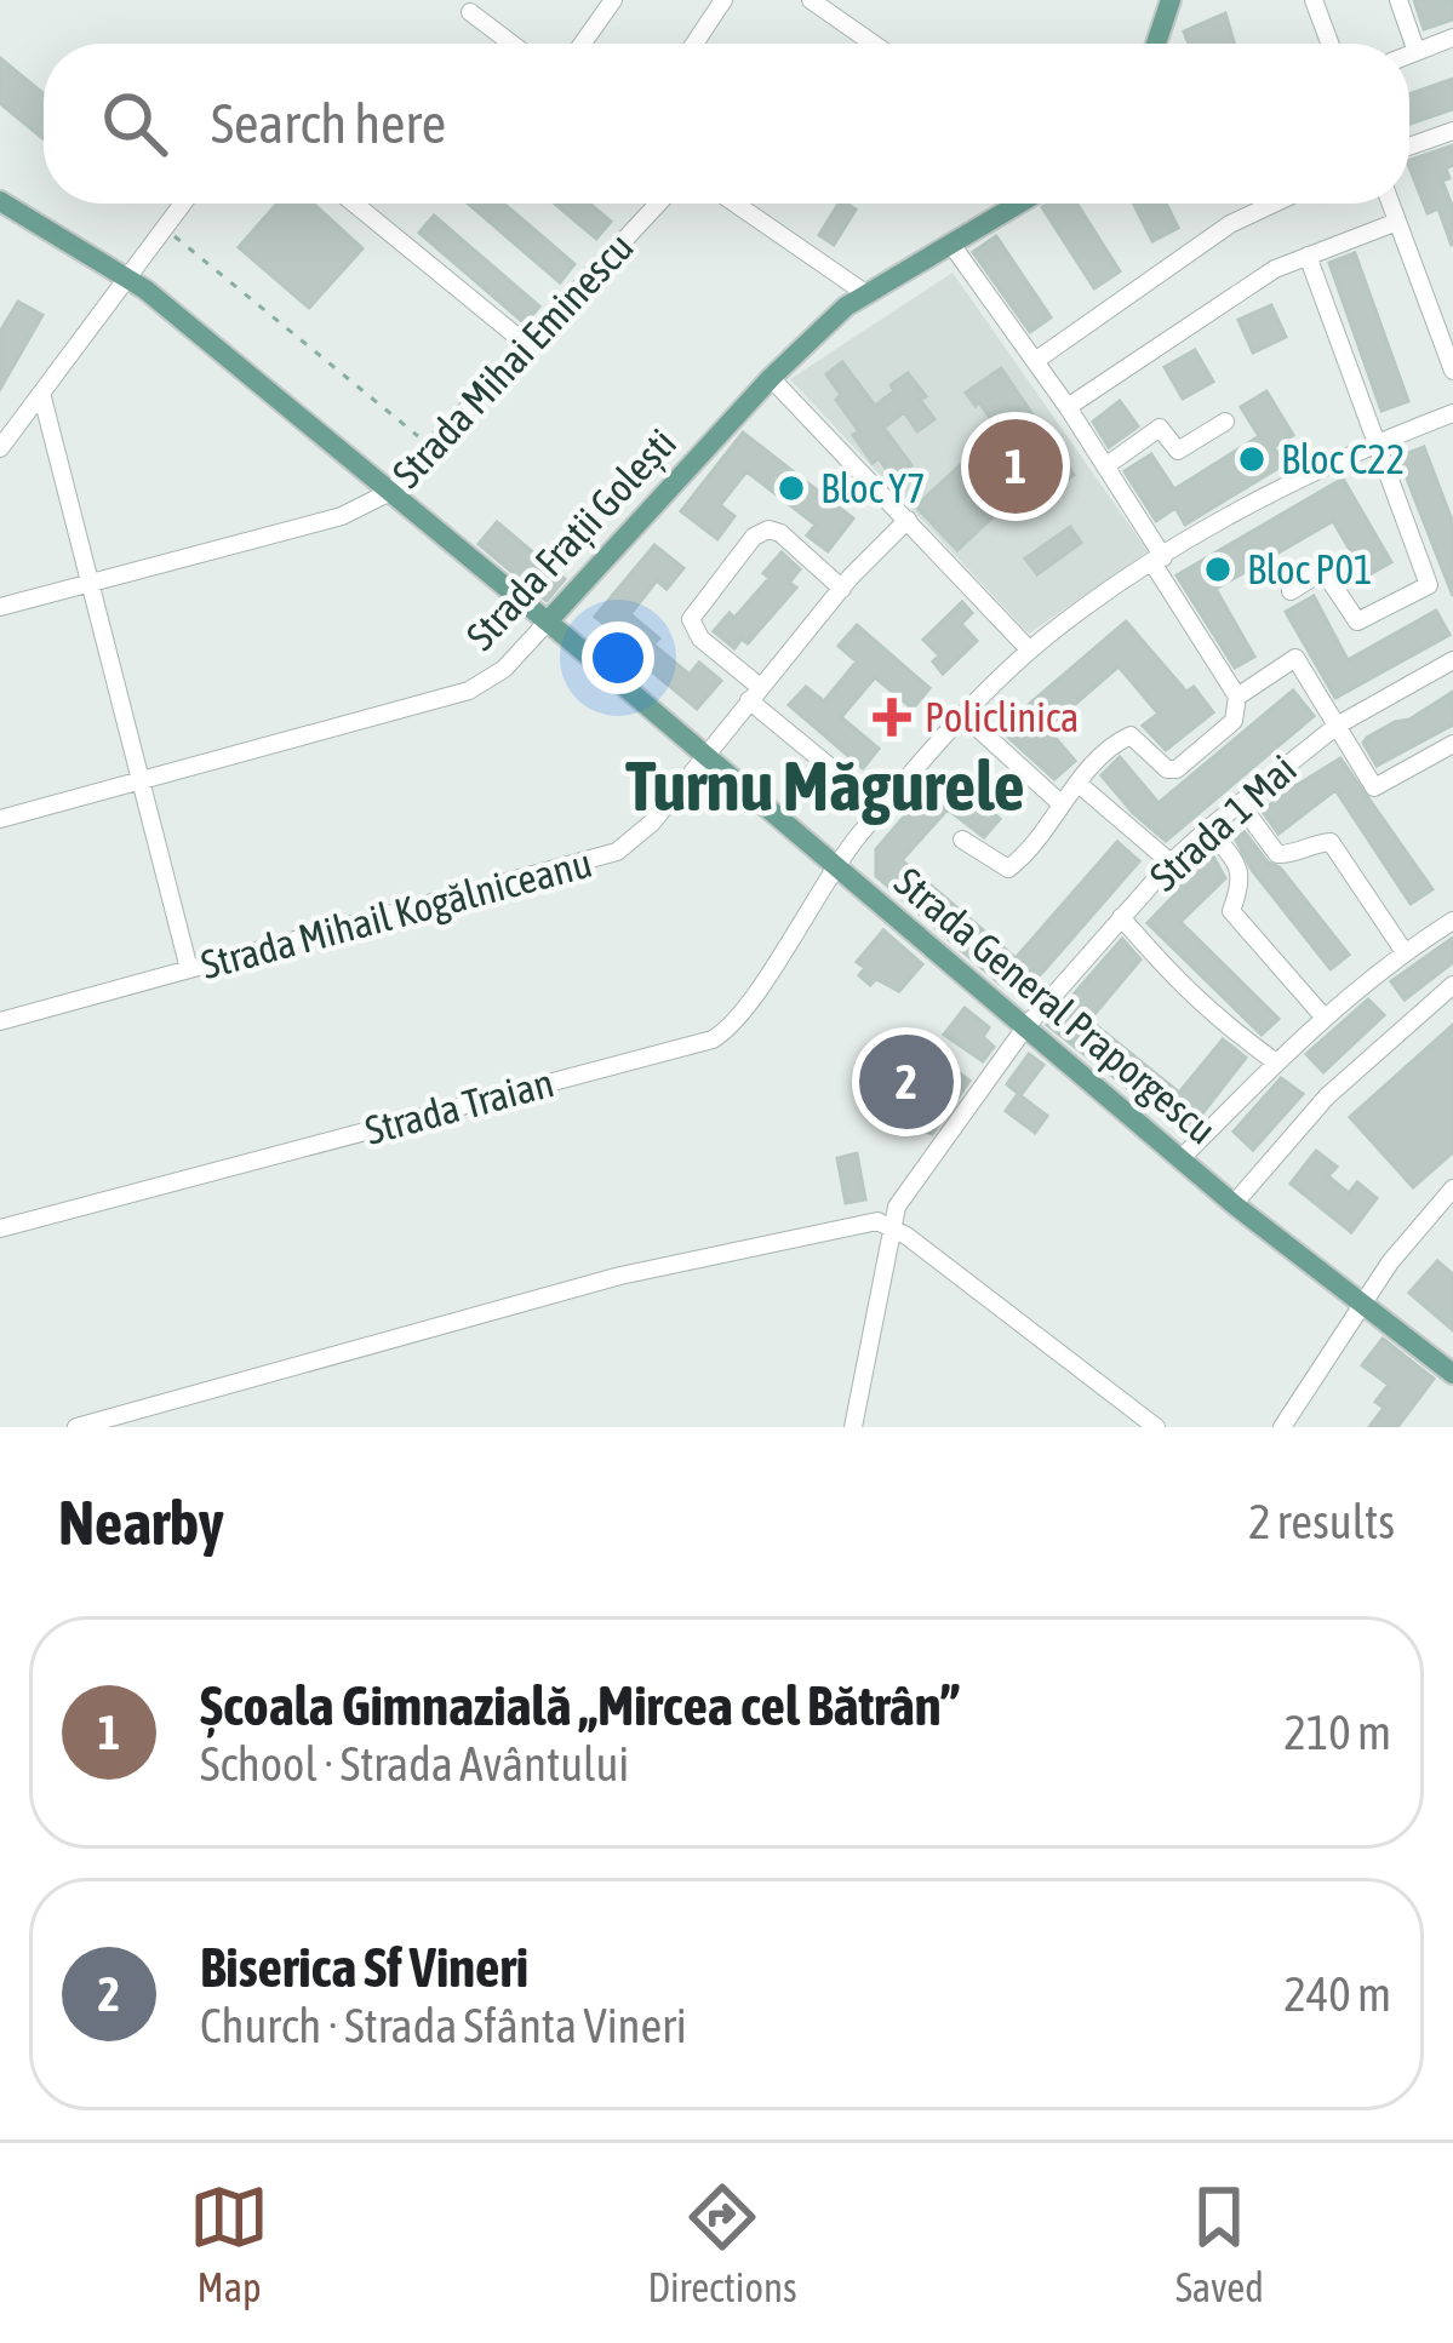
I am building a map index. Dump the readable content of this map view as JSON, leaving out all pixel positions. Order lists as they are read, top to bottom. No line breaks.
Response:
{"streets":{"main road":["Strada Frații Golești","Strada General Praporgescu"],"street":["Strada Mihai Eminescu","Strada 1 Mai","Strada Mihail Kogălniceanu","Strada Traian"]},"crossings":[["Strada Mihai Eminescu","Strada General Praporgescu"],["Strada Frații Golești","Strada General Praporgescu"],["Strada 1 Mai","Strada General Praporgescu"],["Strada Mihail Kogălniceanu","Strada General Praporgescu"],["Strada General Praporgescu","Strada Traian"]],"districts":["Turnu Măgurele"],"places":{"other":["Bloc C22","Bloc Y7","Bloc P01"],"health":["Policlinica"]},"page":{"search":"Search here","pins":["1","2"],"heading":["Nearby","2 results"],"list":[{"mark":"1","name":"Școala Gimnazială „Mircea cel Bătrân”","note":"School · Strada Avântului","value":"210 m"},{"mark":"2","name":"Biserica Sf Vineri","note":"Church · Strada Sfânta Vineri","value":"240 m"}],"nav":["Map","Directions","Saved"]}}
